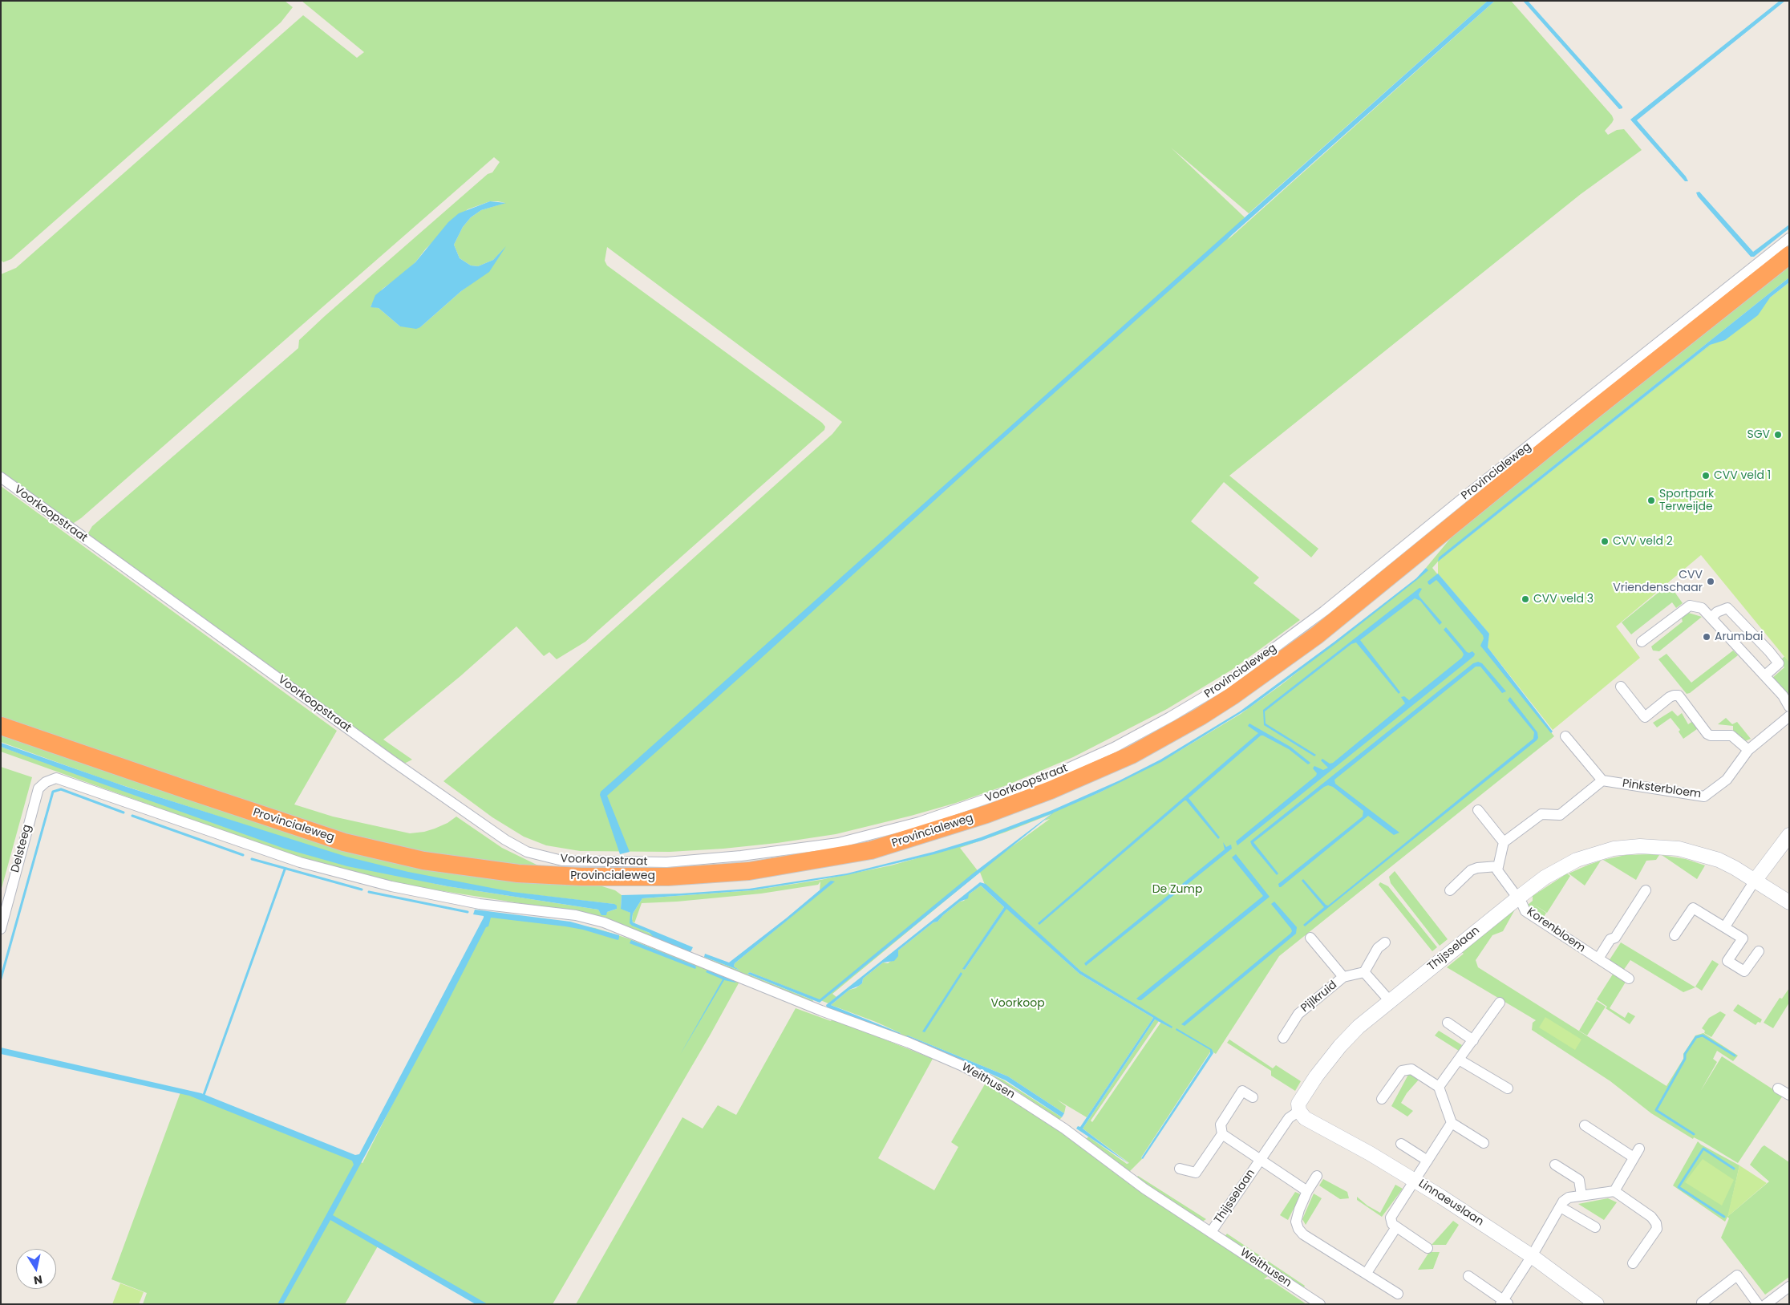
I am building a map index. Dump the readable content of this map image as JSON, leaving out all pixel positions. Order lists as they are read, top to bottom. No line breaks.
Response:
{"streets":{"highway":["Provincialeweg"],"street":["Voorkoopstraat","Pinksterbloem","Delsteeg","Korenbloem","Thijsselaan","Pijlkruid","Weithusen","Linnaeuslaan"]},"crossings":[["Provincialeweg","Voorkoopstraat"],["Delsteeg","Weithusen"],["Korenbloem","Thijsselaan"],["Thijsselaan","Weithusen"],["Thijsselaan","Linnaeuslaan"]],"parks":["De Zump","Voorkoop"],"places":["SGV","CVV veld 1","Sportpark Terweijde","CVV veld 2","CVV Vriendenschaar","CVV veld 3","Arumbai"],"north":"bottom"}
